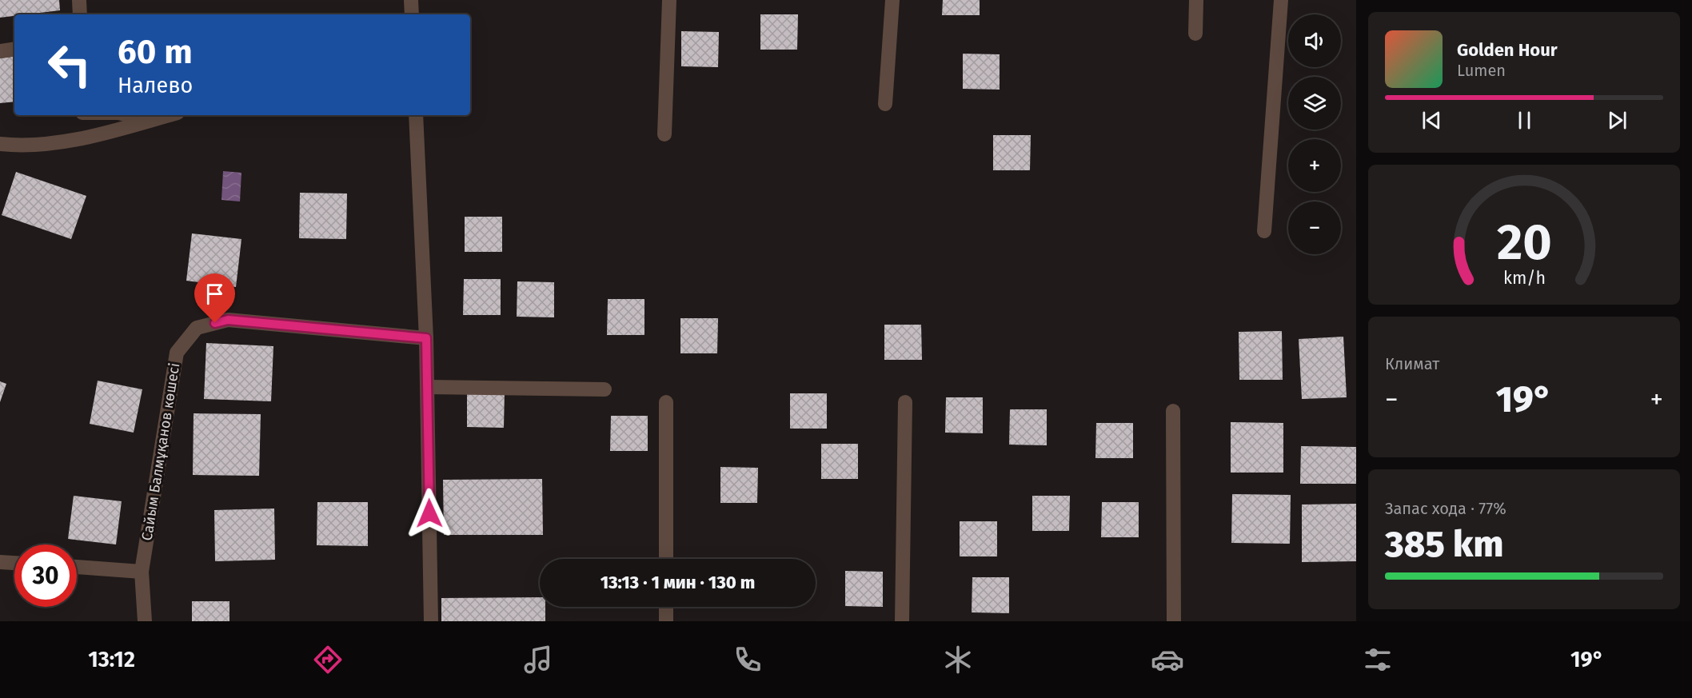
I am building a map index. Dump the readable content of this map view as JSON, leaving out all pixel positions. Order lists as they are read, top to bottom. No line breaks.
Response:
{"streets":{"street":["Сайым Балмұқанов көшесі"]},"page":{"map_buttons":["+","−"],"turn":["60 m","Налево"],"song":["Golden Hour","Lumen"],"tile":["Климат",["Запас хода · 77%","385 km"]],"heat":["−","19°","+"],"limit":"30","trip":"13:13 · 1 мин · 130 m","tabs":["13:12","19°"],"gauge":["20","km/h"]}}
